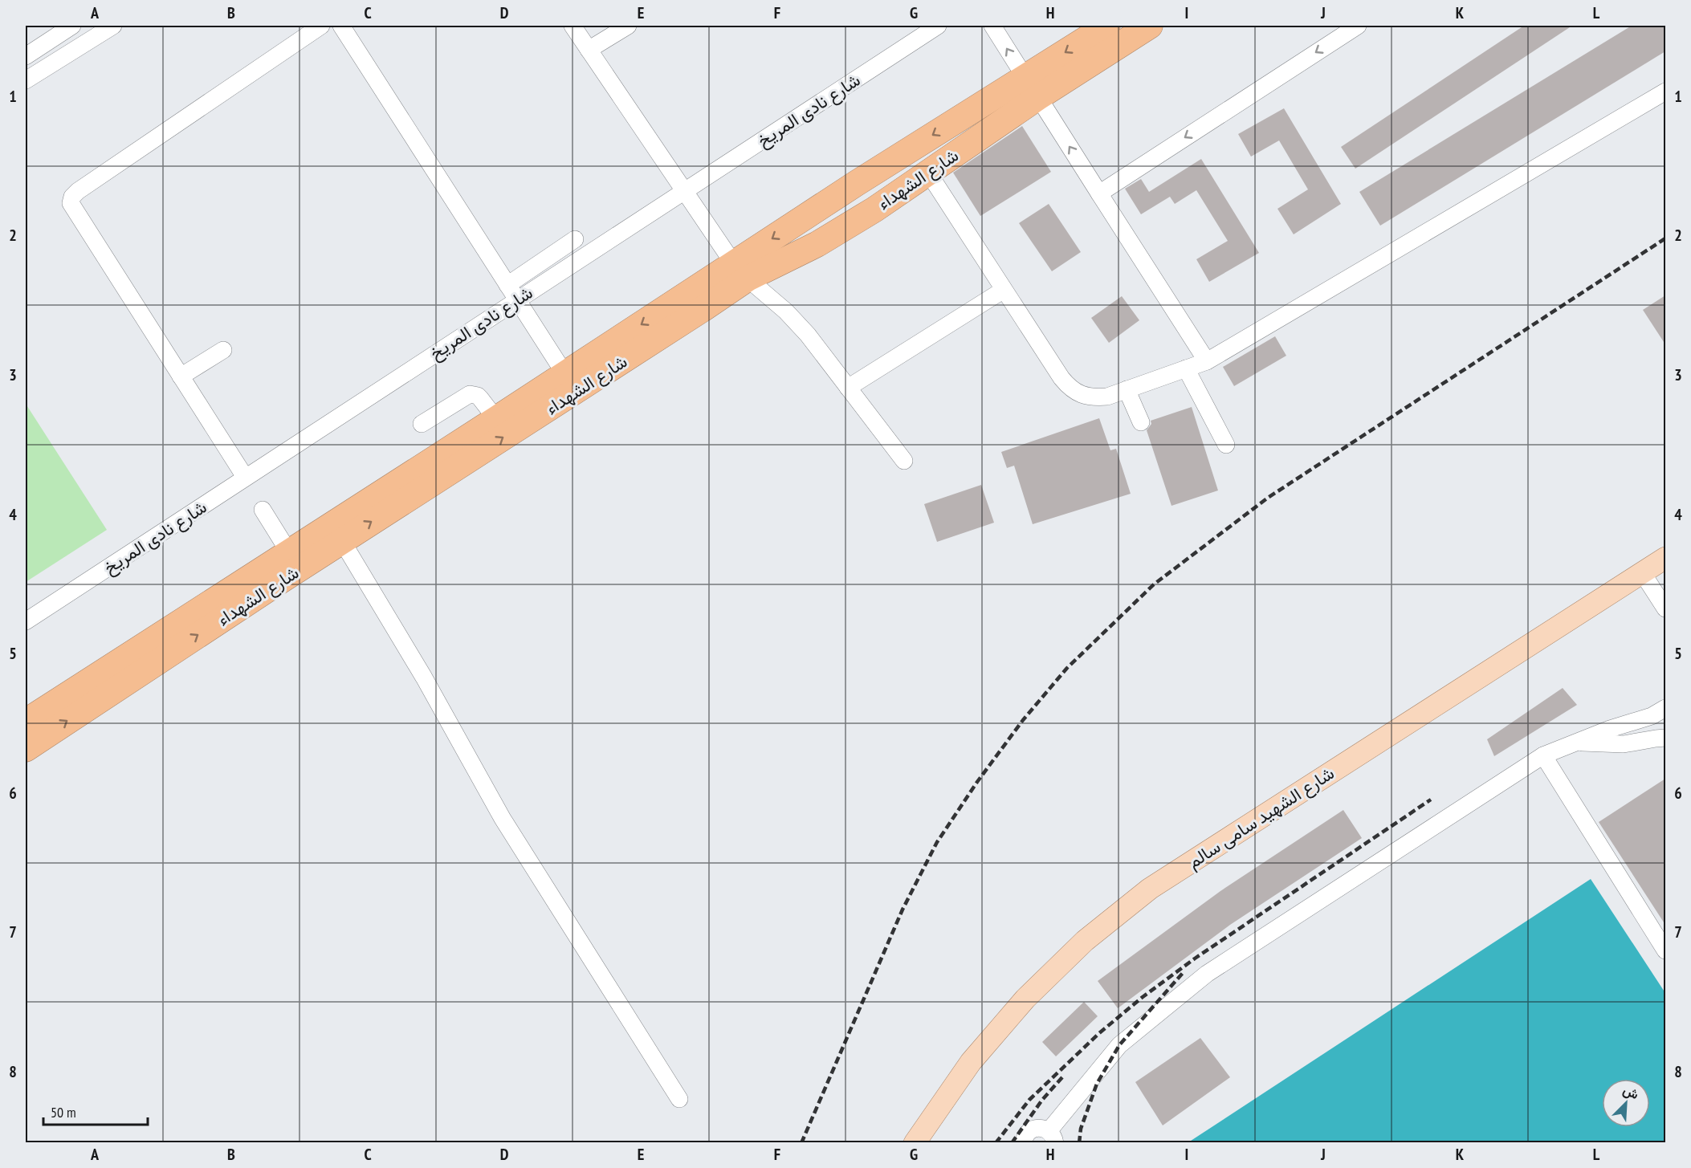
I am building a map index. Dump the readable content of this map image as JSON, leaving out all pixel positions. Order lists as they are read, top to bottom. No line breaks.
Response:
{"streets":{"highway":["شارع الشهداء"],"main road":["شارع الشهيد سامى سالم"],"street":["شارع نادى المريخ"]},"scale_bar":"50 m","north":"top right","grid":{"columns":["A","B","C","D","E","F","G","H","I","J","K","L"],"rows":["1","2","3","4","5","6","7","8"]}}
